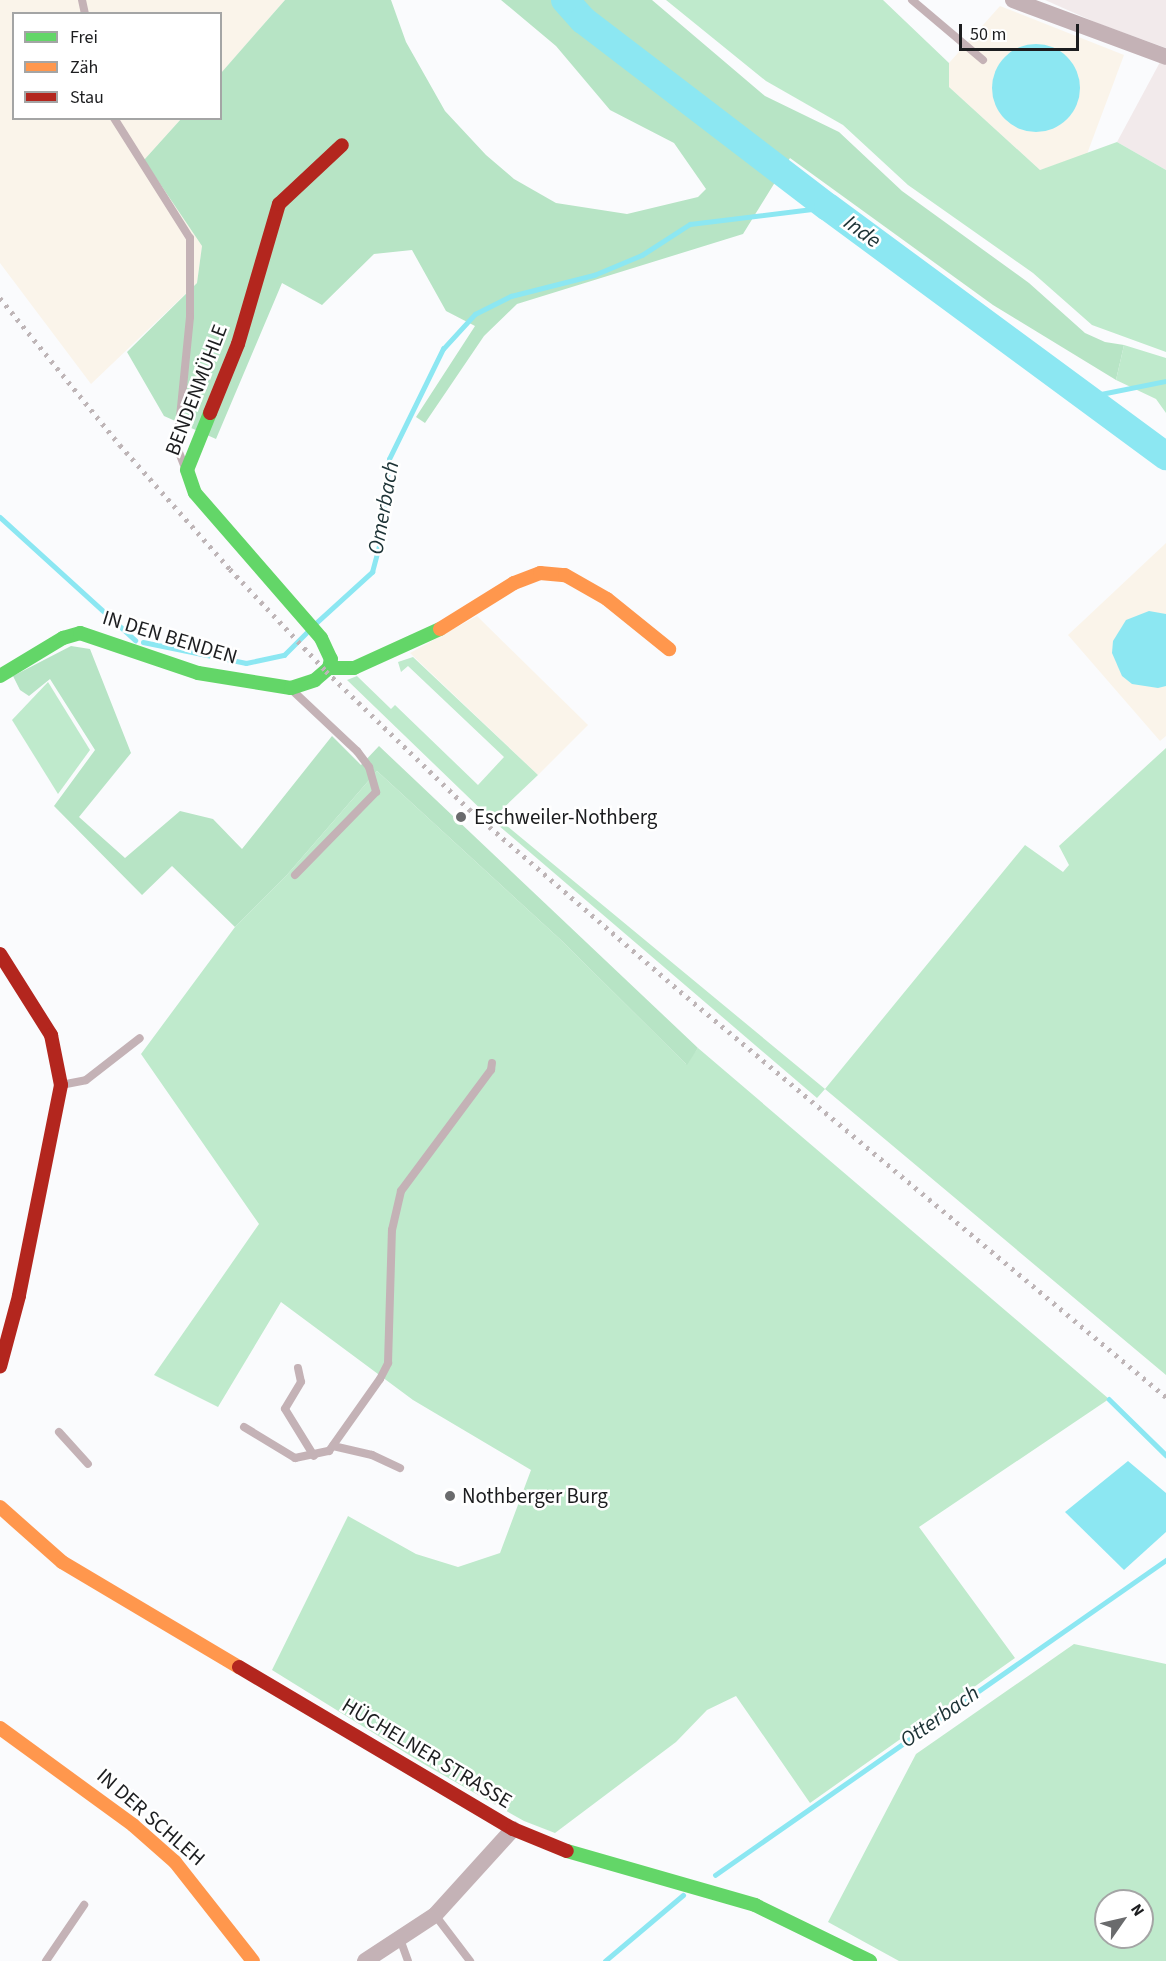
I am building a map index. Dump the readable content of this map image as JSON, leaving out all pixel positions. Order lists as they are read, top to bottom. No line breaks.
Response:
{"streets":{"street":["BENDENMÜHLE","IN DEN BENDEN","HÜCHELNER STRASSE","IN DER SCHLEH"]},"water":["Inde","Omerbach","Otterbach"],"places":["Eschweiler-Nothberg","Nothberger Burg"],"legend":["Frei","Zäh","Stau"],"scale_bar":"50 m","north":"top right"}
